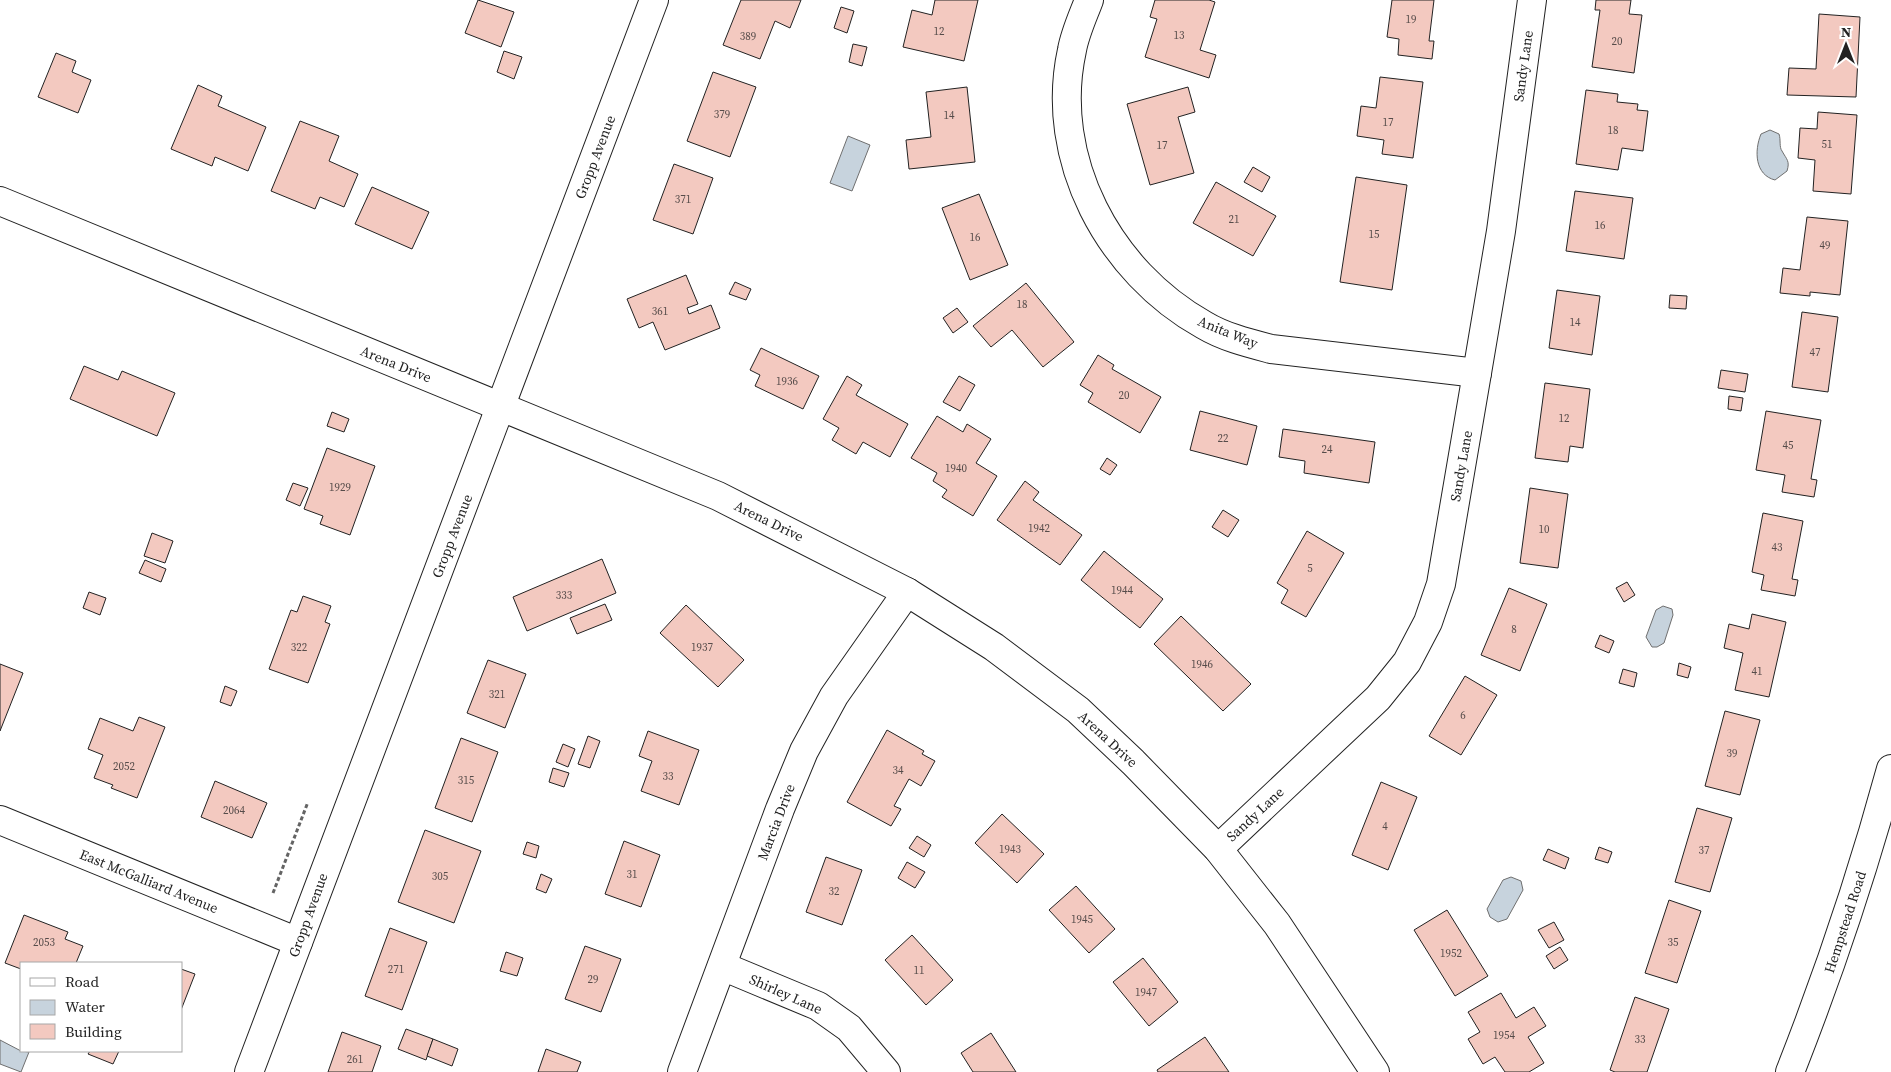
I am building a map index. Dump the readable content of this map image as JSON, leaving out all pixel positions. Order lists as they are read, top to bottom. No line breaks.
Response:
{"streets":{"street":["Sandy Lane","Gropp Avenue","Anita Way","Arena Drive","Marcia Drive","East McGalliard Avenue","Hempstead Road","Shirley Lane"]},"crossings":[["Sandy Lane","Anita Way"],["Sandy Lane","Arena Drive"],["Gropp Avenue","Arena Drive"],["Gropp Avenue","East McGalliard Avenue"],["Arena Drive","Marcia Drive"],["Marcia Drive","Shirley Lane"]],"house_numbers":["19","12","13","389","20","379","14","17","18","51","17","371","21","16","15","16","49","18","361","14","47","1936","20","12","22","45","24","1940","1929","1942","10","43","5","1944","333","8","322","1937","1946","41","321","6","39","2052","34","33","315","2064","4","1943","37","31","305","32","1945","2053","35","1952","271","11","29","1947","1954","33","261"],"legend":["Road","Water","Building"],"north":"top"}
